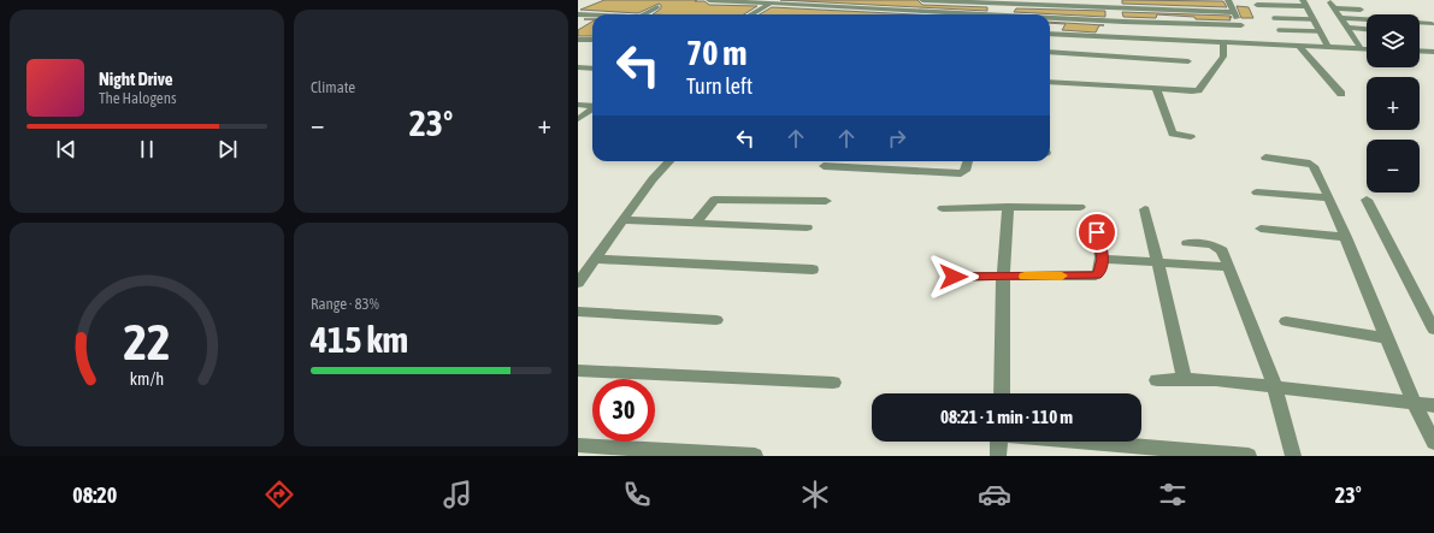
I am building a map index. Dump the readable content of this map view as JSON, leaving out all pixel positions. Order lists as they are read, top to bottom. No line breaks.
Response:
{"page":{"tile":["Climate",["Range · 83%","415 km"]],"map_buttons":["+","−"],"turn":["70 m","Turn left"],"song":["Night Drive","The Halogens"],"heat":["−","23°","+"],"limit":"30","trip":"08:21 · 1 min · 110 m","tabs":["08:20","23°"],"gauge":["22","km/h"]}}
